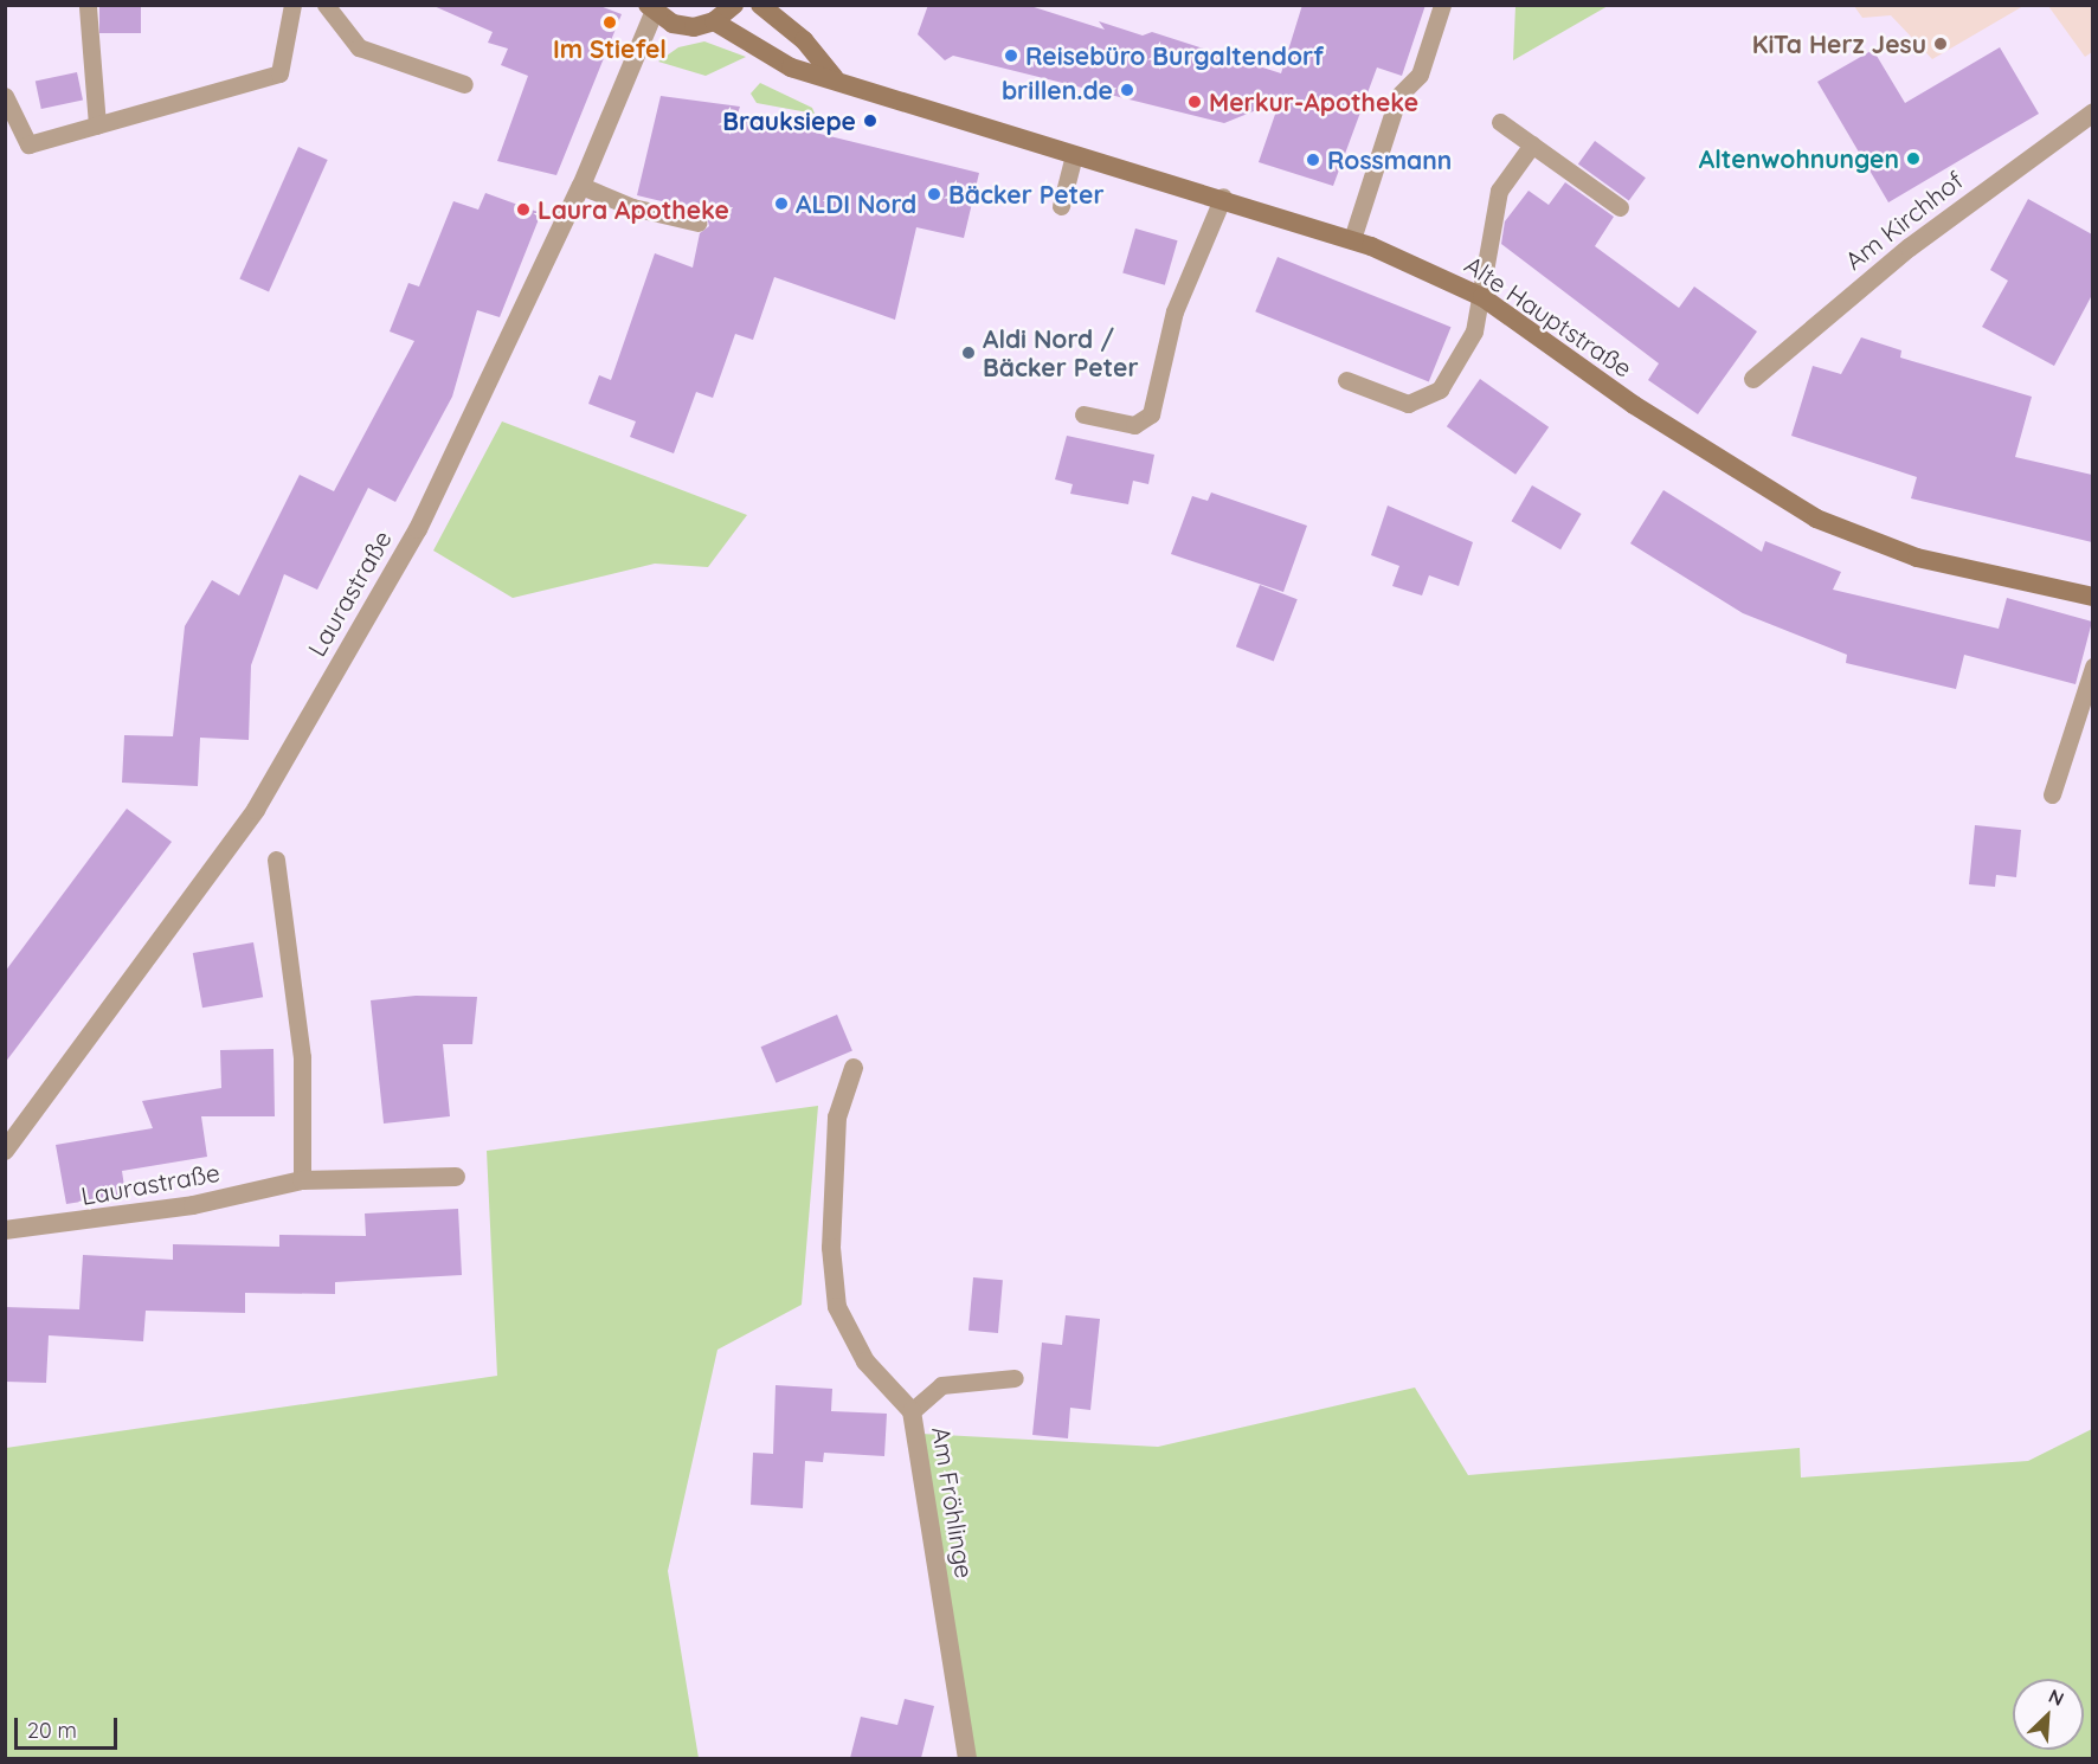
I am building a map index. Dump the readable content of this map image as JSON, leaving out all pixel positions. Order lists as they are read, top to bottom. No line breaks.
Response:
{"streets":{"main road":["Alte Hauptstraße"],"street":["Am Kirchhof","Laurastraße","Am Fröhlinge"]},"places":["Im Stiefel","KiTa Herz Jesu","Reisebüro Burgaltendorf","brillen.de","Merkur-Apotheke","Brauksiepe","Altenwohnungen","Rossmann","Bäcker Peter","ALDI Nord","Laura Apotheke","Aldi Nord / Bäcker Peter"],"scale_bar":"20 m","north":"top right"}
